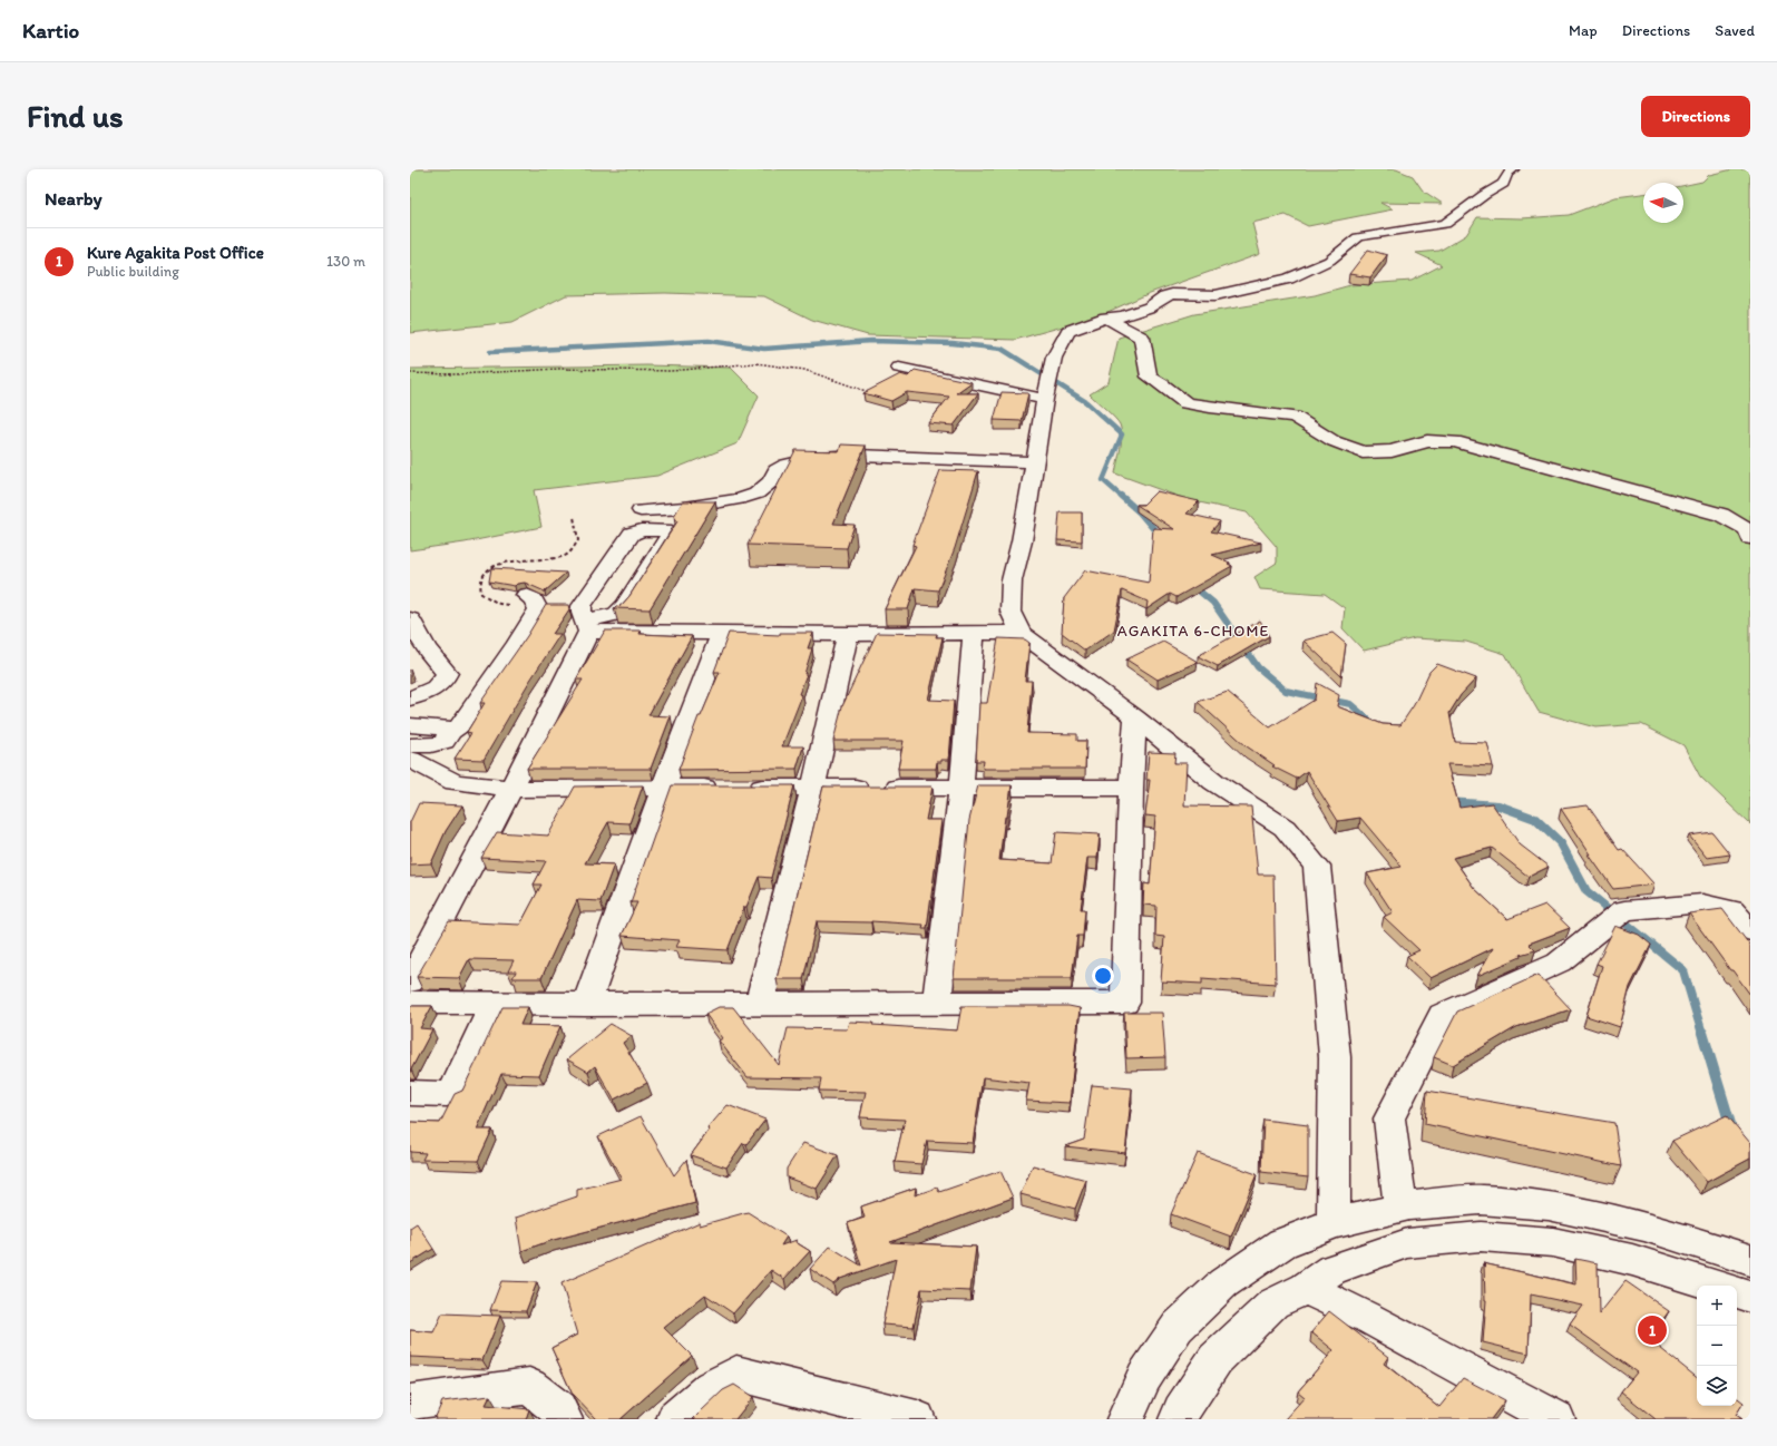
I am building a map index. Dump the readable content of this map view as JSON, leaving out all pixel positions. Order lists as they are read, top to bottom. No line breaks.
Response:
{"districts":["AGAKITA 6-CHOME"],"north":"left","page":{"header":"Kartio","nav":["Map","Directions","Saved"],"buttons":"Directions","title":"Find us","heading":"Nearby","list":[{"mark":"1","name":"Kure Agakita Post Office","note":"Public building","value":"130 m"}],"map_buttons":["+","−"],"pins":"1"}}
